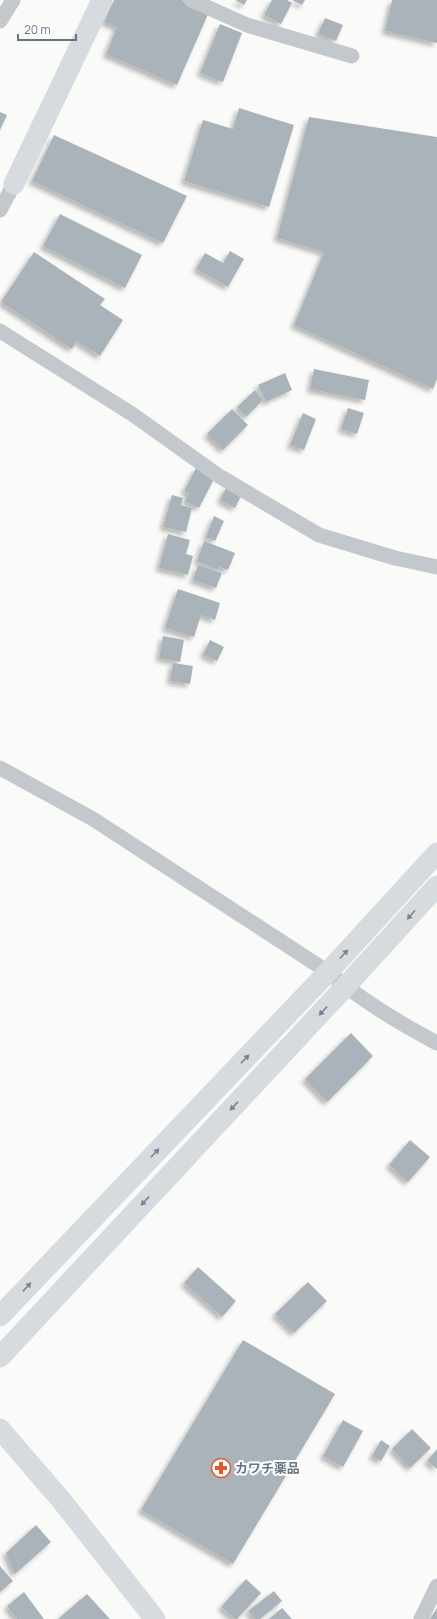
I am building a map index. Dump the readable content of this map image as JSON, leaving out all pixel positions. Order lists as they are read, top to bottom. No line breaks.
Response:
{"places":{"pharmacy":["カワチ薬品"]},"scale_bar":"20 m"}
